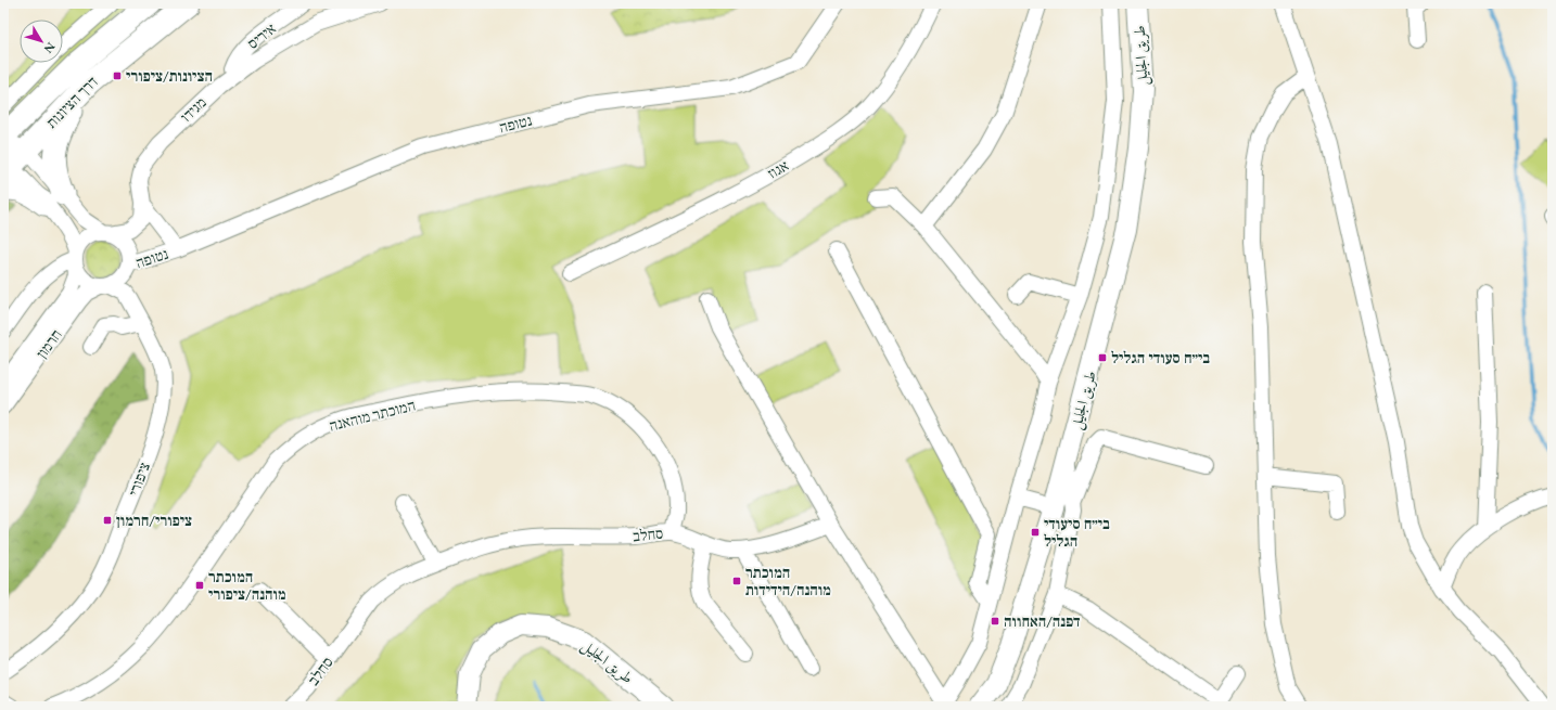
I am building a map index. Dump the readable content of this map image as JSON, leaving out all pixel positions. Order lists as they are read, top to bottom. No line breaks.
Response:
{"streets":{"highway":["דרך הציונות"],"main road":["طريق الجليل"],"street":["איריס","מגידו","נטופה","אגוז","חרמון","המוכתר מוהאנה","ציפורי","סחלב"]},"crossings":[["איריס","מגידו"],["מגידו","נטופה"],["מגידו","חרמון"],["מגידו","ציפורי"],["נטופה","חרמון"],["נטופה","ציפורי"],["חרמון","ציפורי"],["המוכתר מוהאנה","סחלב"]],"places":{"transit":["הציונות/ציפורי","בי״ח סעודי הגליל","ציפורי/חרמון","בי״ח סיעודי הגליל","המוכתר מוהנה/הידידות","המוכתר מוהנה/ציפורי","דפנה/האחווה"]},"north":"bottom right"}
